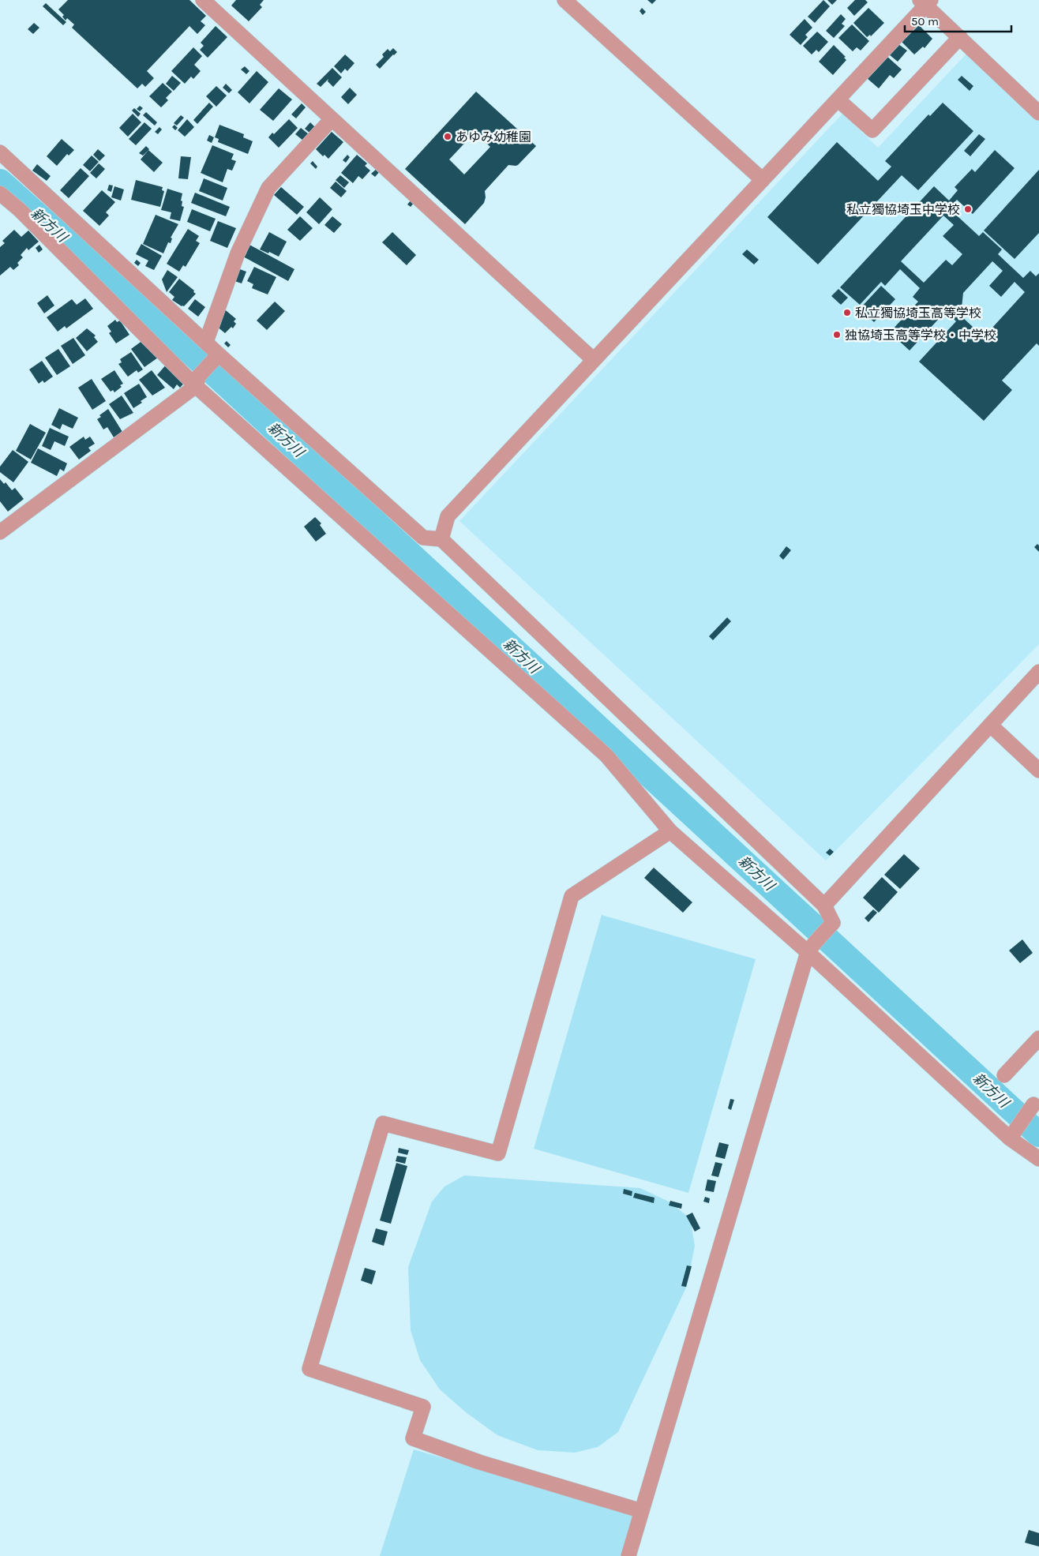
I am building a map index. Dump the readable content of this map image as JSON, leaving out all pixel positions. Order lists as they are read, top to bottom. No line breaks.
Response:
{"water":["新方川"],"places":["あゆみ幼稚園","私立獨協埼玉中学校","私立獨協埼玉高等学校","独協埼玉高等学校・中学校"],"scale_bar":"50 m"}
